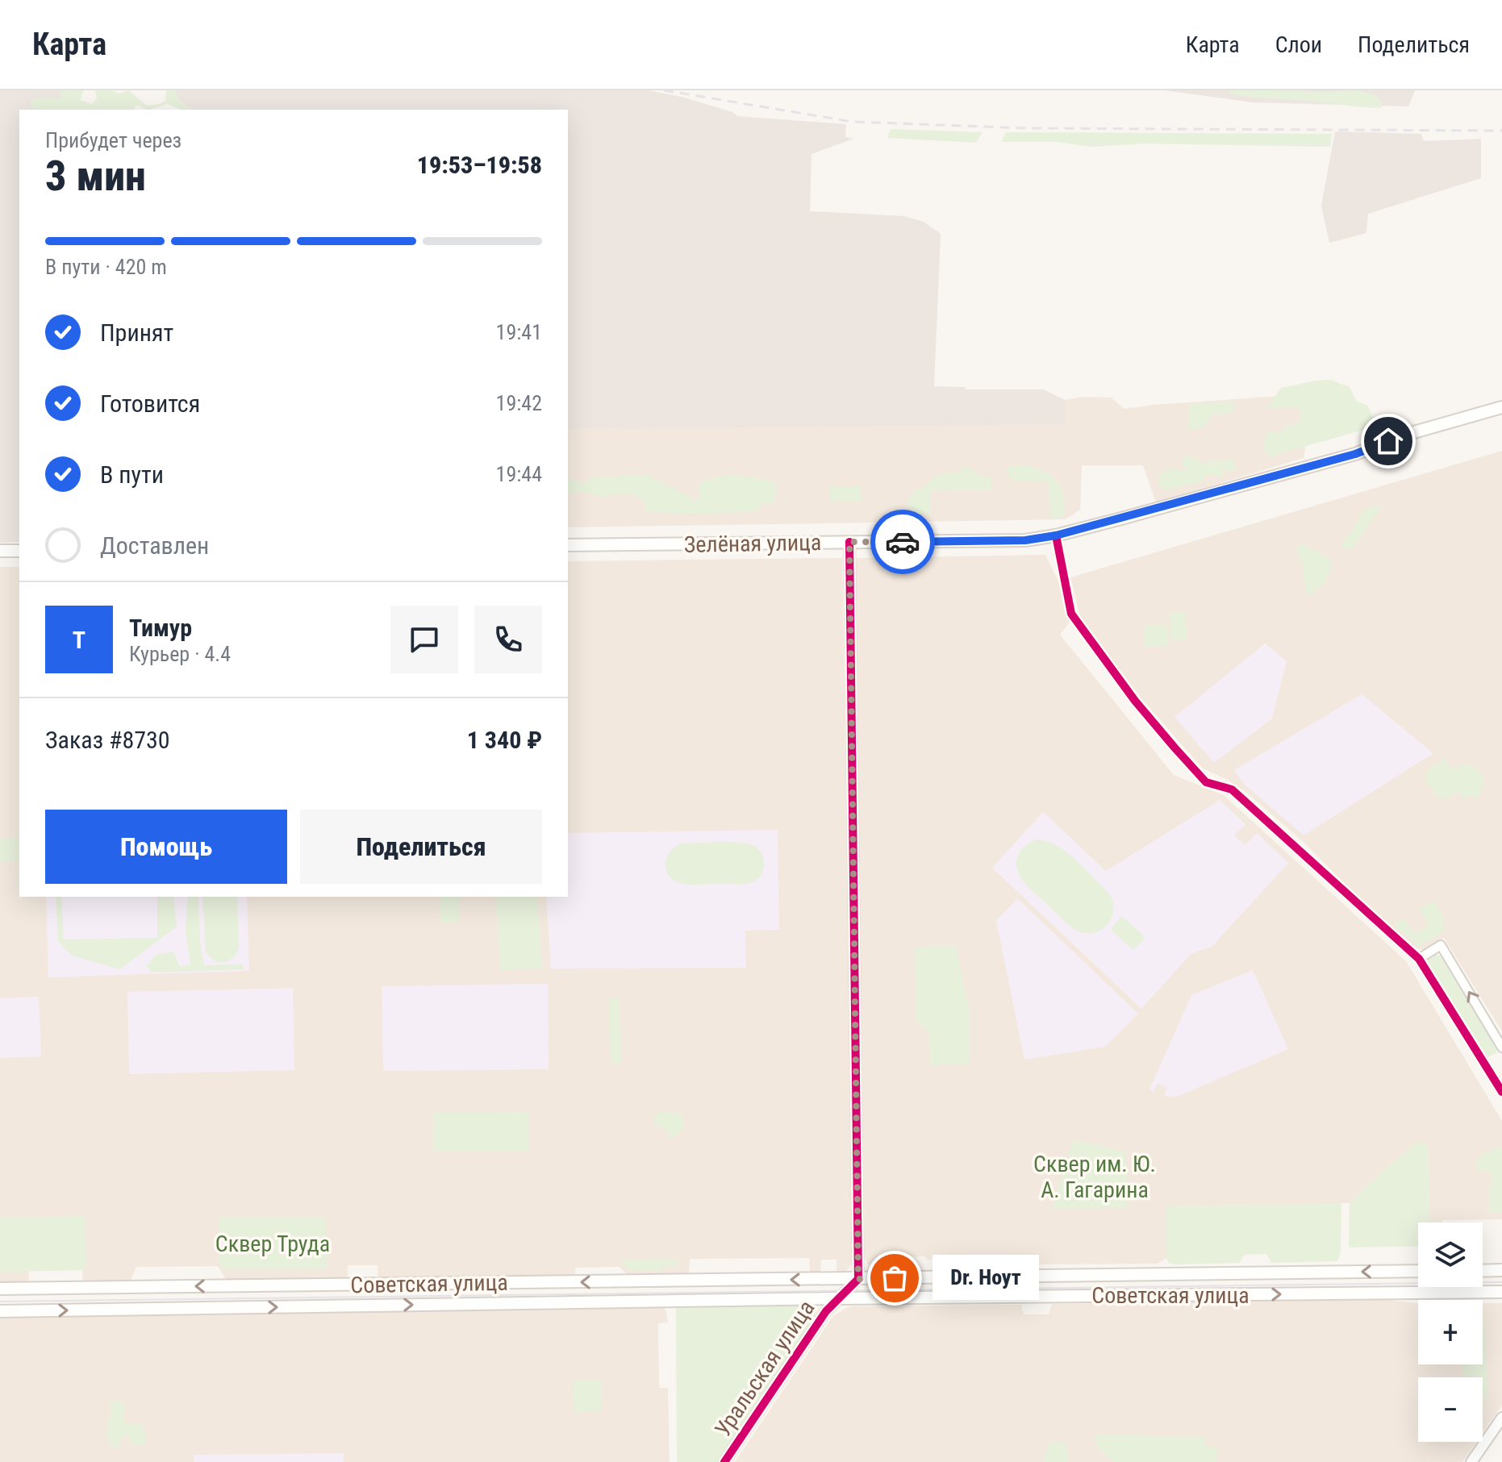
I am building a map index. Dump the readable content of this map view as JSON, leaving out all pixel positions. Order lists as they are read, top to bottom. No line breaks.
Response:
{"streets":{"main road":["Зелёная улица","Советская улица"],"street":["Уральская улица"]},"crossings":[["Советская улица","Уральская улица"]],"parks":["Сквер им. Ю. А. Гагарина","Сквер Труда"],"places":["Dr. Ноут"],"page":{"header":"Карта","nav":["Карта","Слои","Поделиться"],"heading":["3 мин","Прибудет через","19:53–19:58"],"panel":["Тимур","Курьер · 4.4","Заказ #8730","1 340 ₽"],"bar":"В пути · 420 m","list":[["Принят","19:41"],["Готовится","19:42"],["В пути","19:44"],"Доставлен"],"round":"Т","buttons":["Помощь","Поделиться"],"map_buttons":["+","−"],"bubble":"Dr. Ноут"}}
